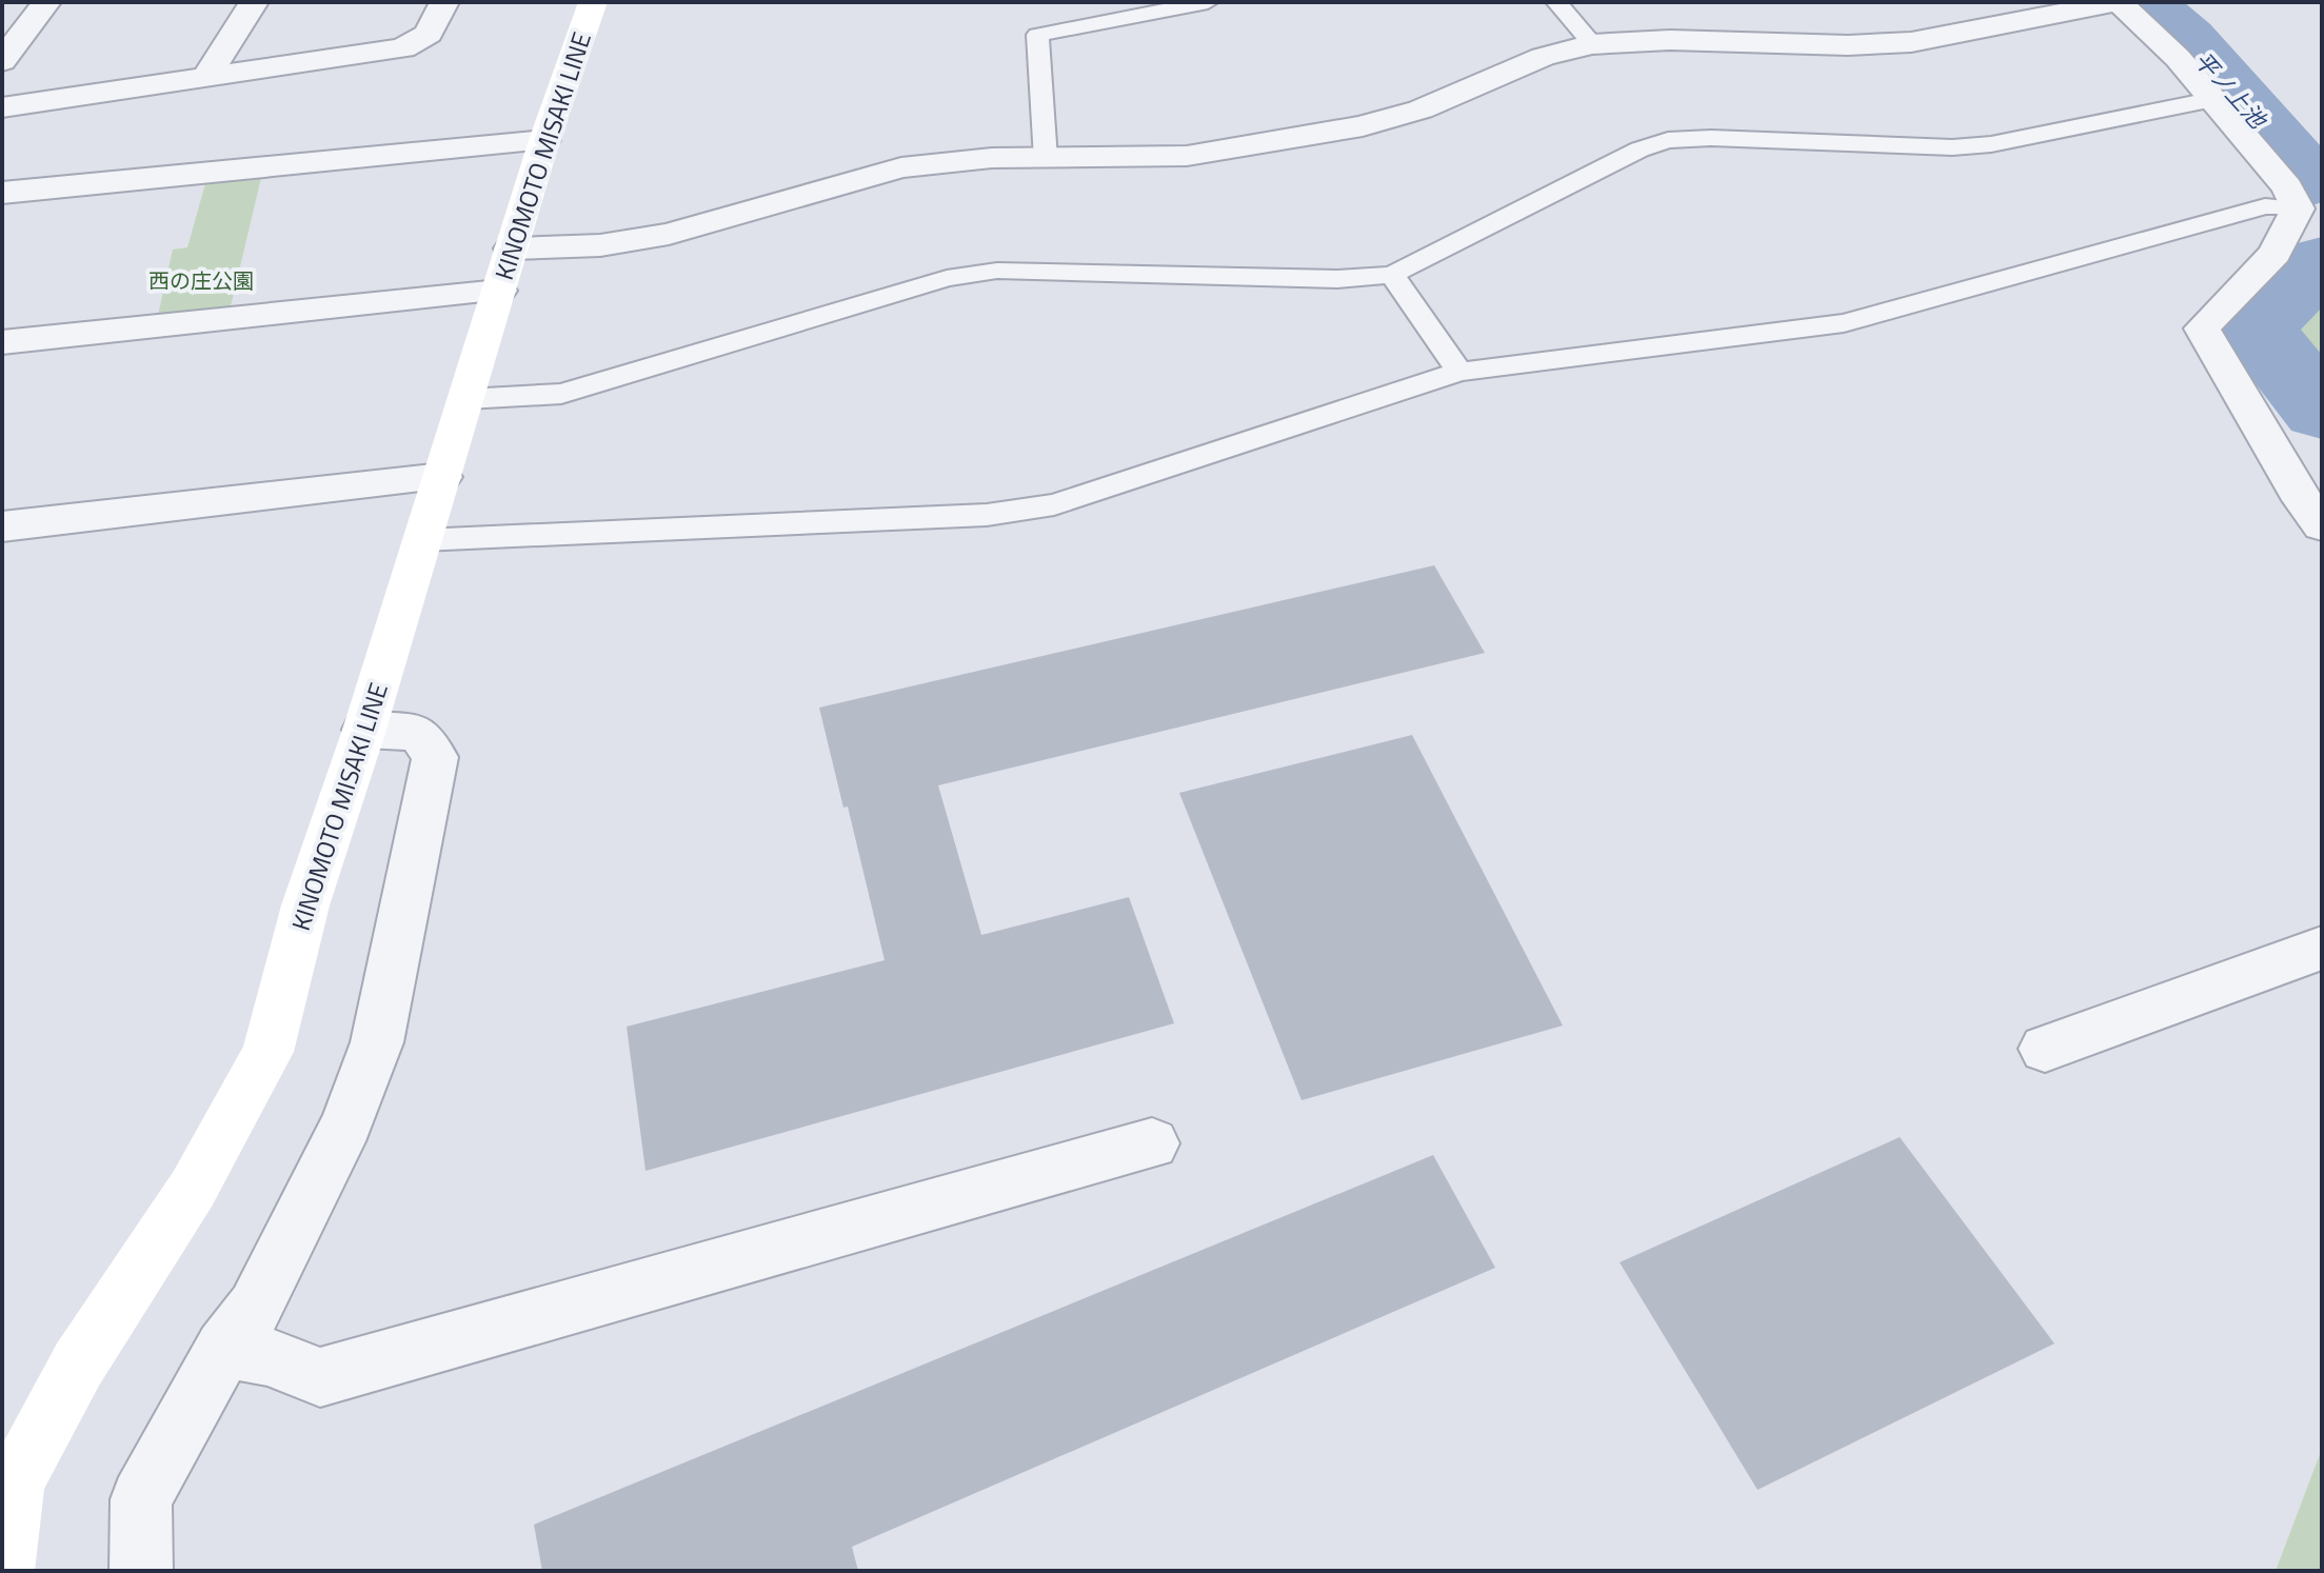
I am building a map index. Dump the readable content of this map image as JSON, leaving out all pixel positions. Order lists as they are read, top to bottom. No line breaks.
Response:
{"streets":{"main road":["KINOMOTO MISAKI LINE"]},"water":["平ノ上池"],"parks":["西の庄公園"]}
